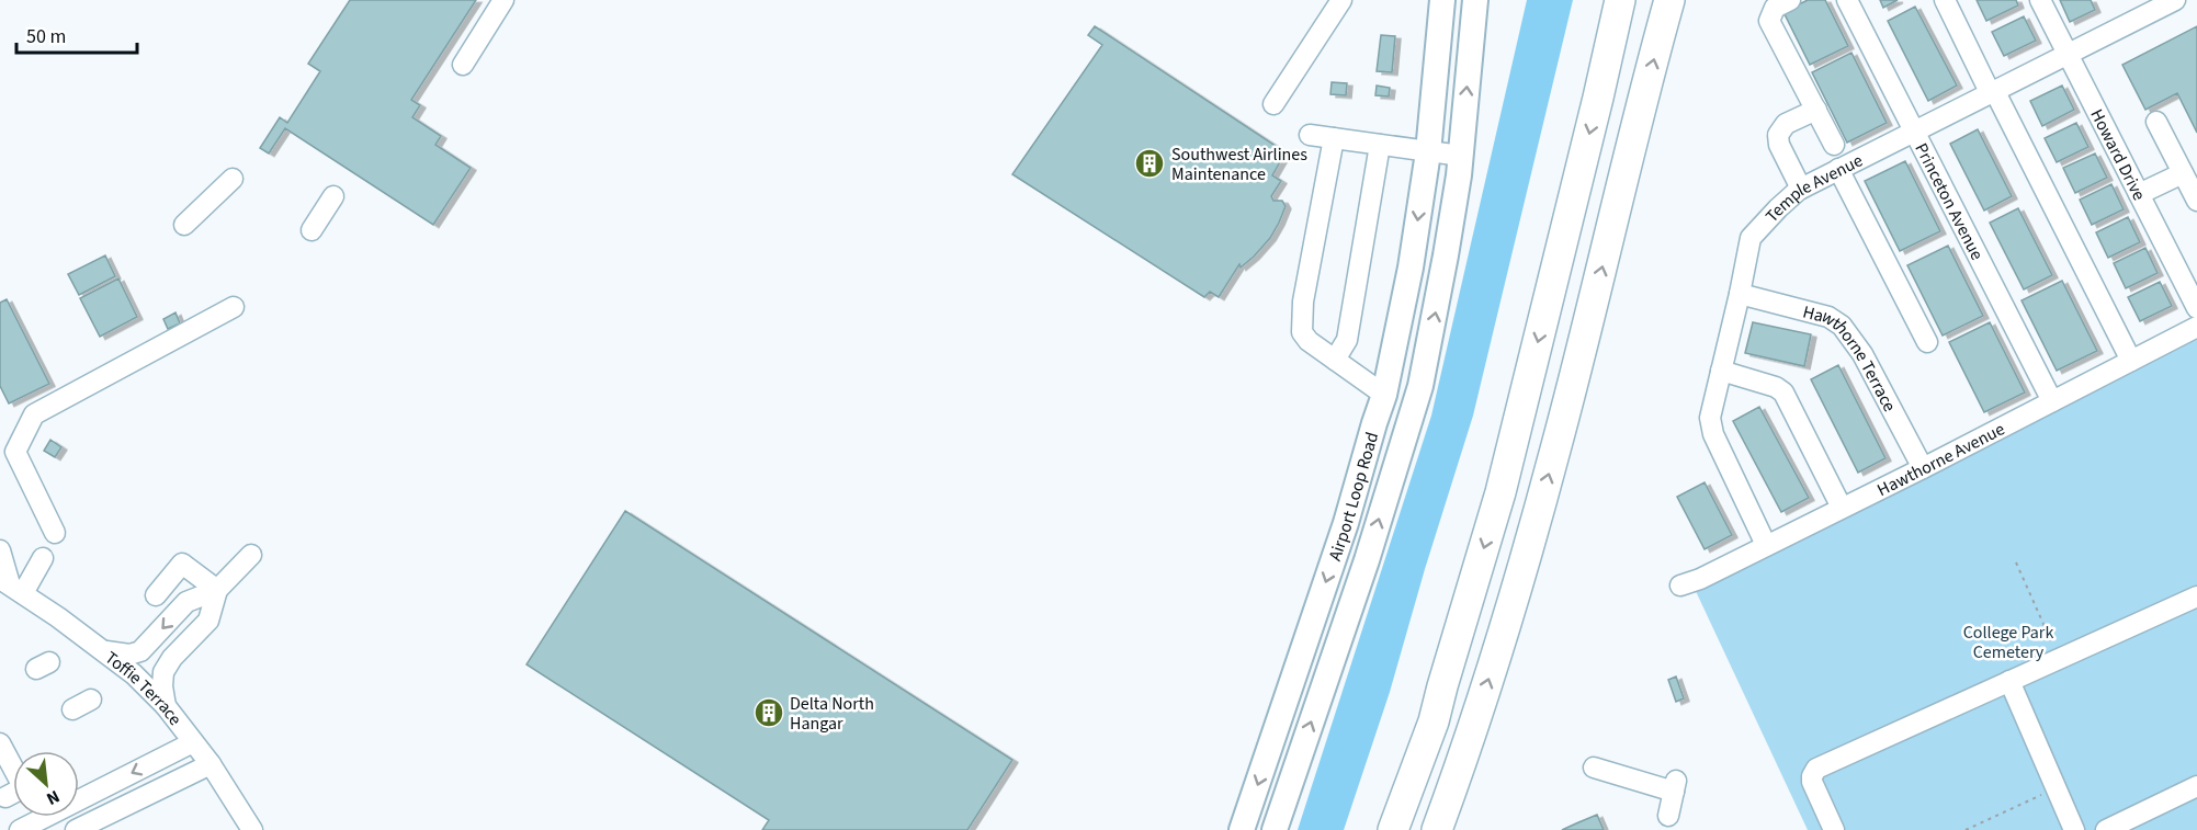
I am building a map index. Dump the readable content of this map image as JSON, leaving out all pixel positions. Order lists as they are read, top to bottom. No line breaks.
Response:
{"streets":{"main road":["Airport Loop Road"],"street":["Howard Drive","Temple Avenue","Princeton Avenue","Hawthorne Terrace","Hawthorne Avenue","Toffie Terrace"]},"crossings":[["Howard Drive","Temple Avenue"],["Temple Avenue","Princeton Avenue"],["Temple Avenue","Hawthorne Terrace"],["Temple Avenue","Hawthorne Avenue"],["Princeton Avenue","Hawthorne Avenue"],["Hawthorne Terrace","Hawthorne Avenue"]],"parks":["College Park Cemetery"],"places":{"building":["Southwest Airlines Maintenance","Delta North Hangar"]},"scale_bar":"50 m","north":"bottom right"}
